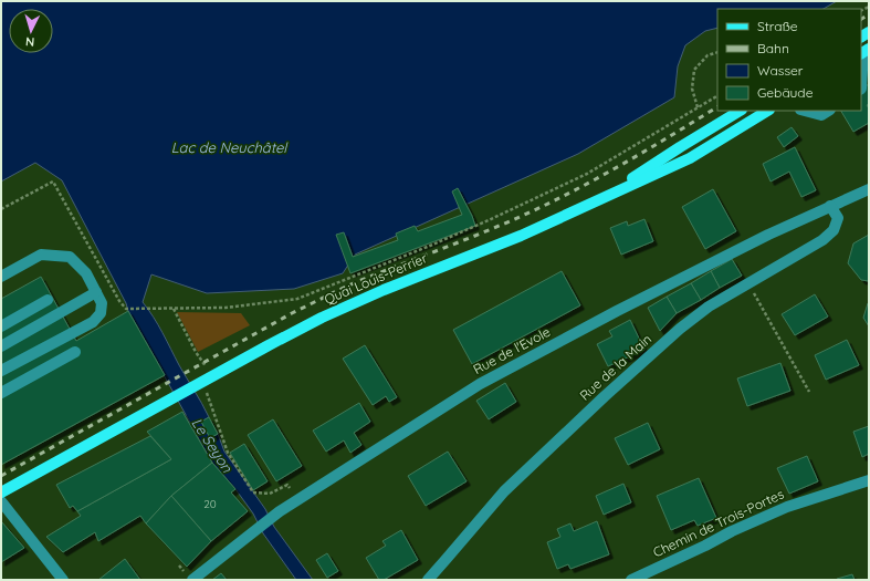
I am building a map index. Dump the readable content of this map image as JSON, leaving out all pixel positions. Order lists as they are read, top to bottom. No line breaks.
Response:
{"streets":{"main road":["Quai Louis-Perrier"],"street":["Rue de l'Evole","Rue de la Main","Chemin de Trois-Portes"]},"crossings":[["Rue de l'Evole","Rue de la Main"]],"water":["Lac de Neuchâtel","Le Seyon"],"house_numbers":["20"],"legend":["Straße","Bahn","Wasser","Gebäude"],"north":"bottom"}
